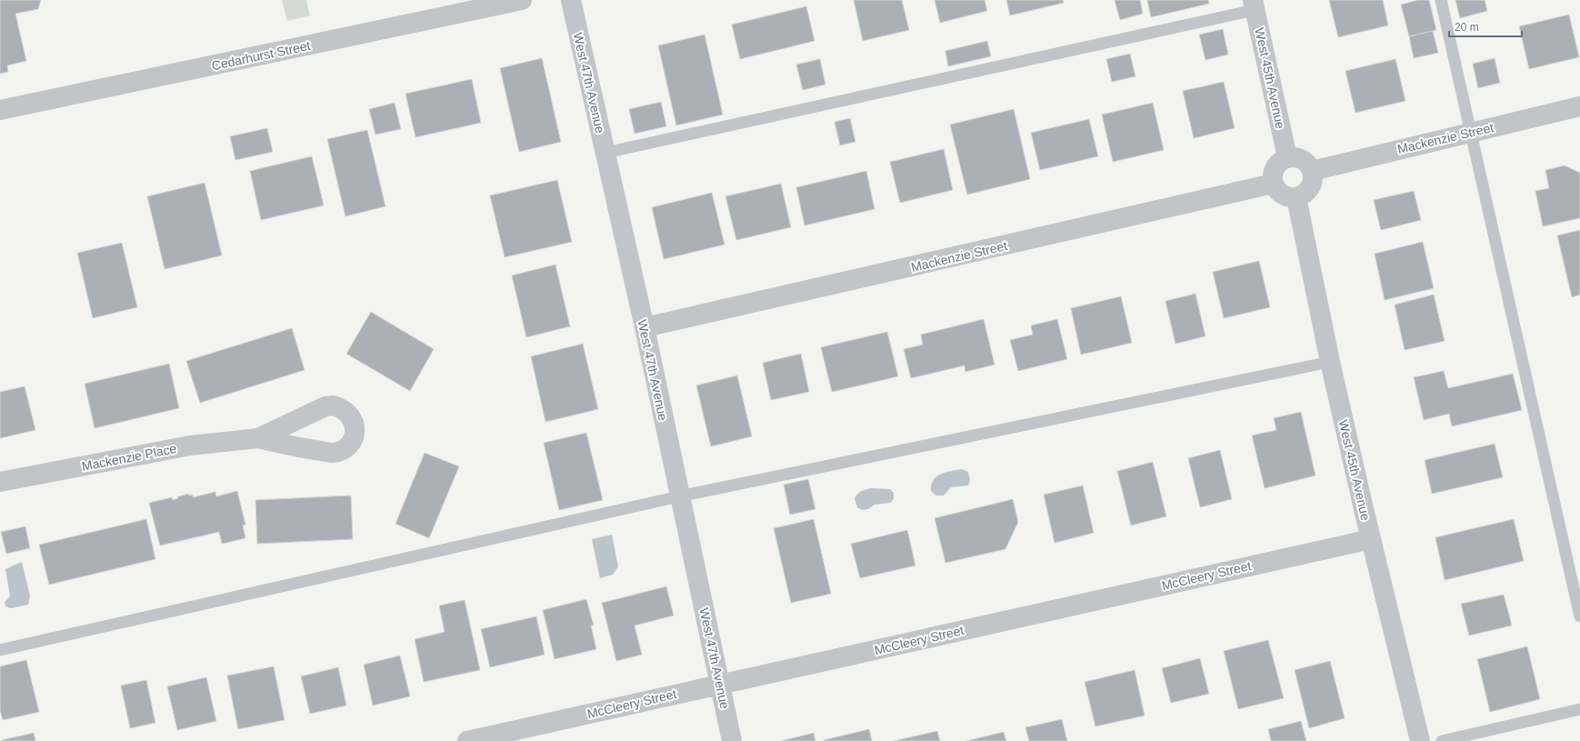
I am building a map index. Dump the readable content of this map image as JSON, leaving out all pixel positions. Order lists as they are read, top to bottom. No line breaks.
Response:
{"streets":{"street":["Cedarhurst Street","West 45th Avenue","West 47th Avenue","Mackenzie Street","Mackenzie Place","McCleery Street"]},"crossings":[["West 45th Avenue","Mackenzie Street"],["West 45th Avenue","McCleery Street"],["West 47th Avenue","Mackenzie Street"],["West 47th Avenue","McCleery Street"]],"scale_bar":"20 m"}
